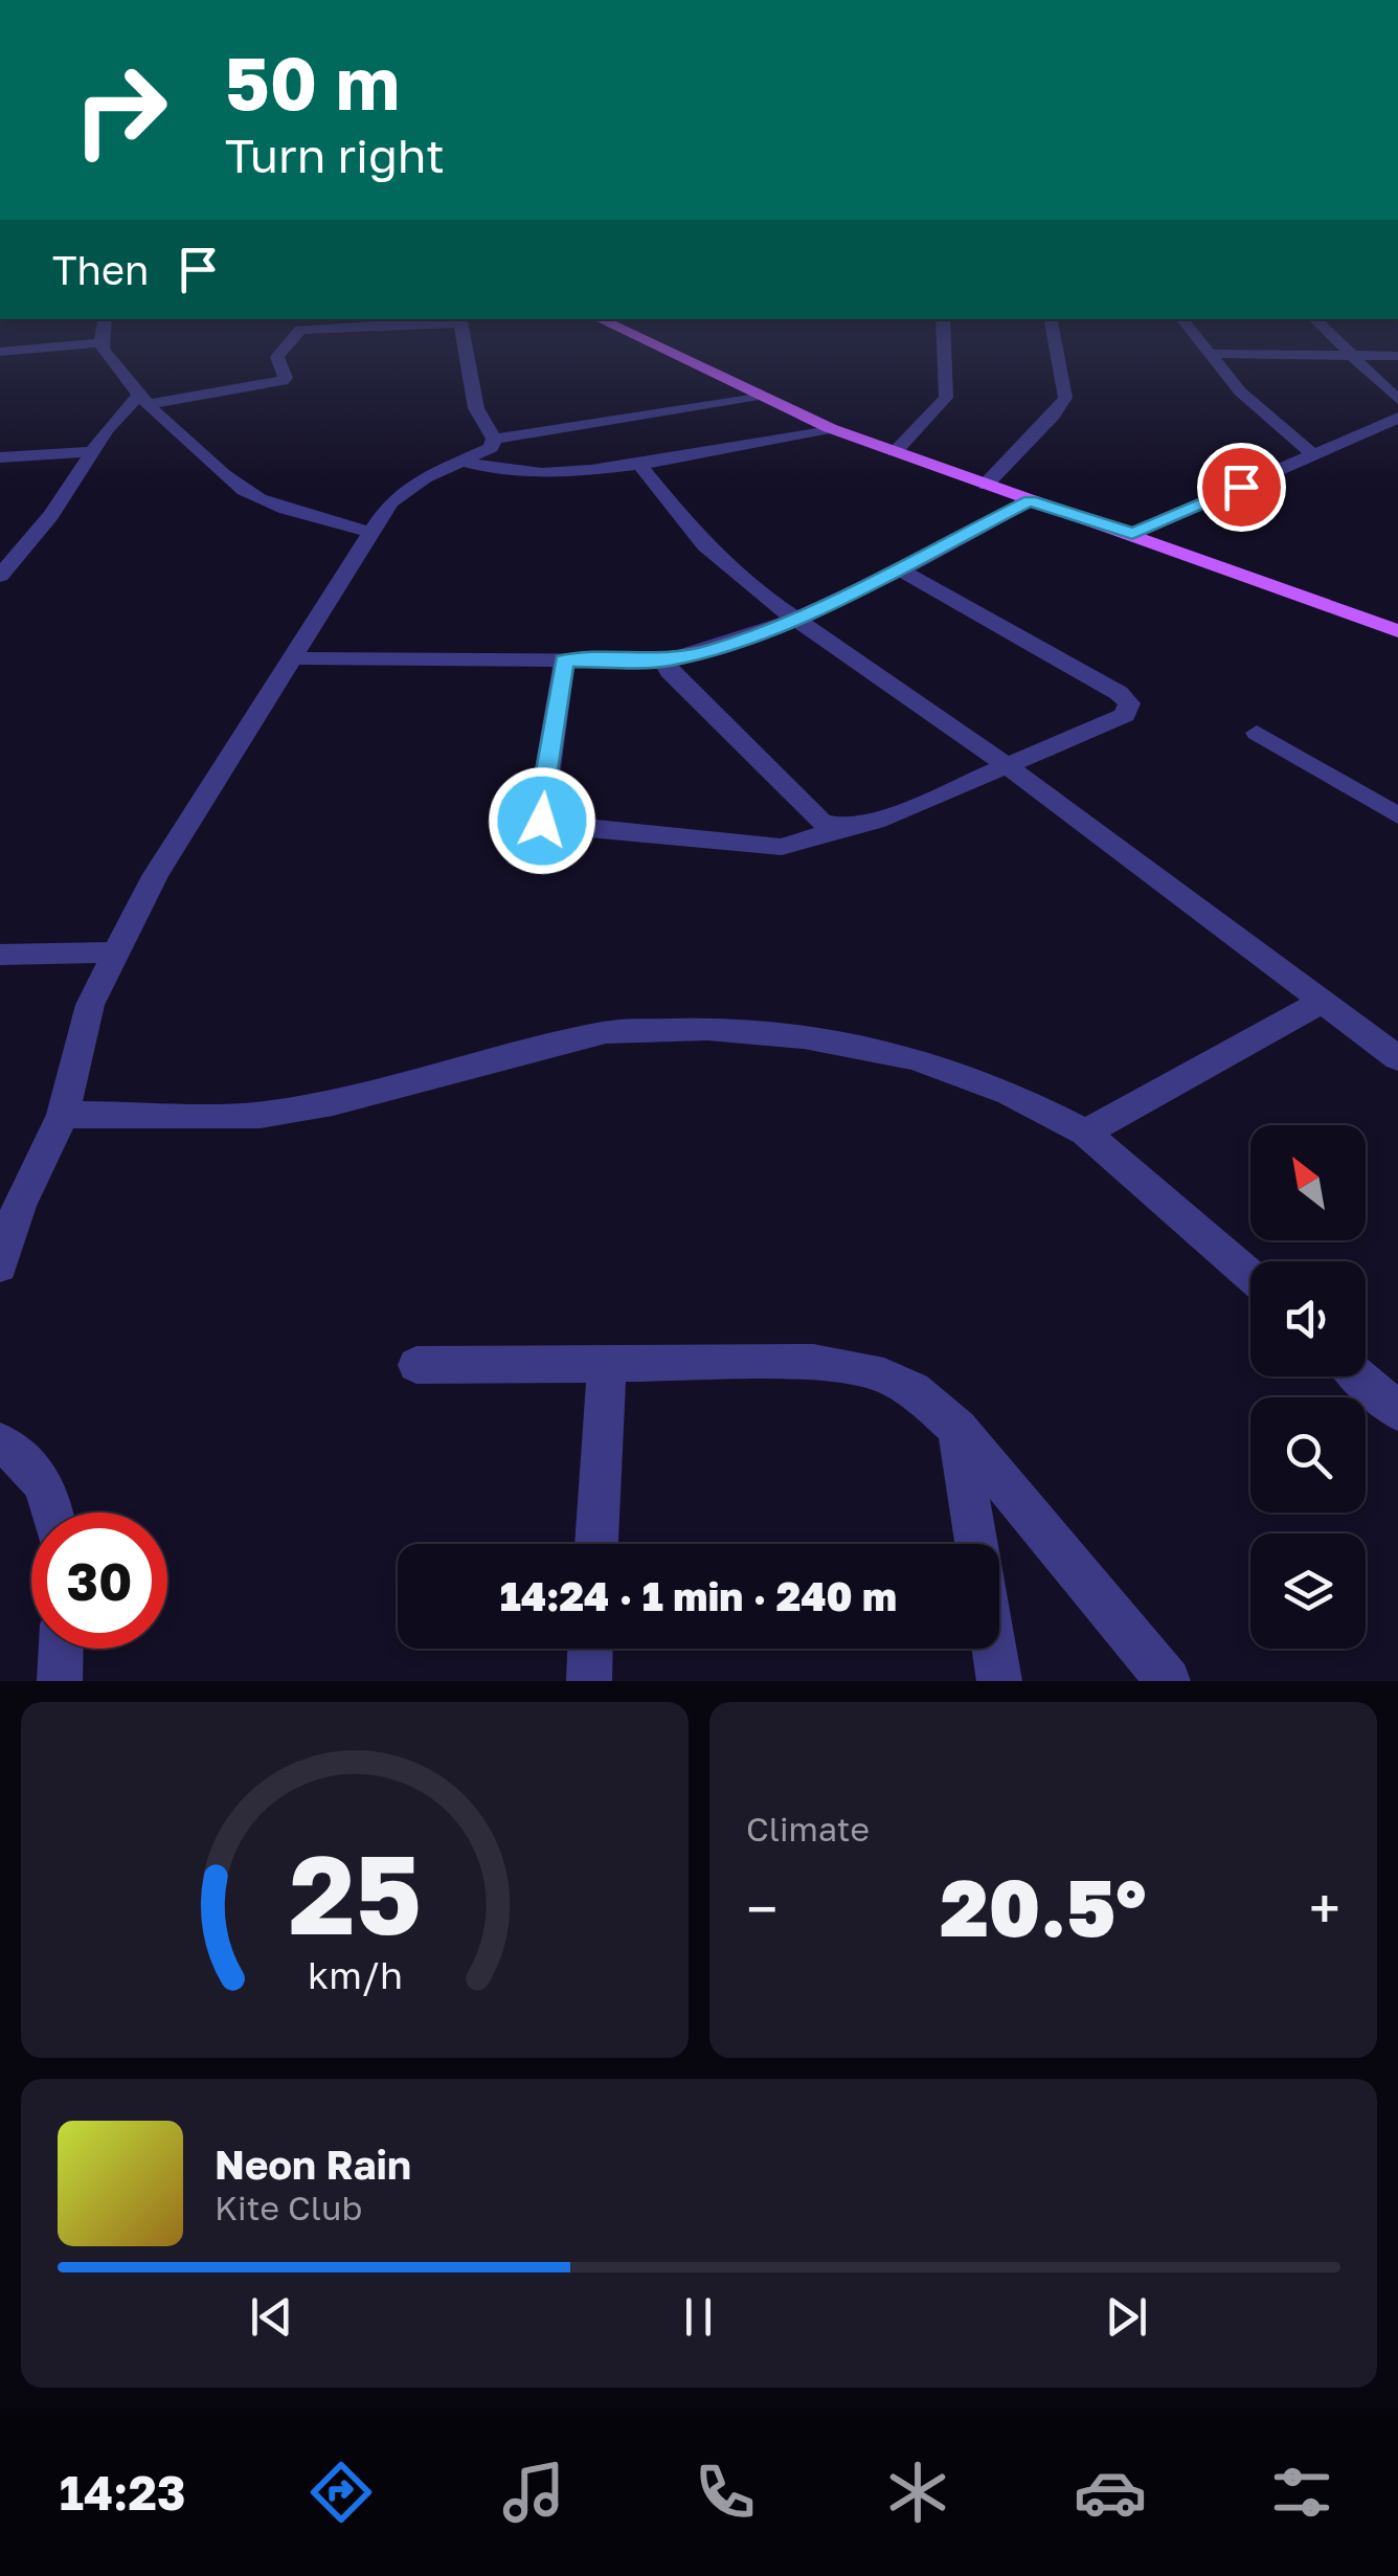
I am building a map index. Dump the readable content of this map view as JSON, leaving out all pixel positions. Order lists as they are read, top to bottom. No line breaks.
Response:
{"north":"top left","page":{"turn":["50 m","Turn right"],"then":"Then","limit":"30","trip":"14:24 · 1 min · 240 m","tile":"Climate","heat":["−","20.5°","+"],"song":["Neon Rain","Kite Club"],"tabs":"14:23","gauge":["25","km/h"]}}
